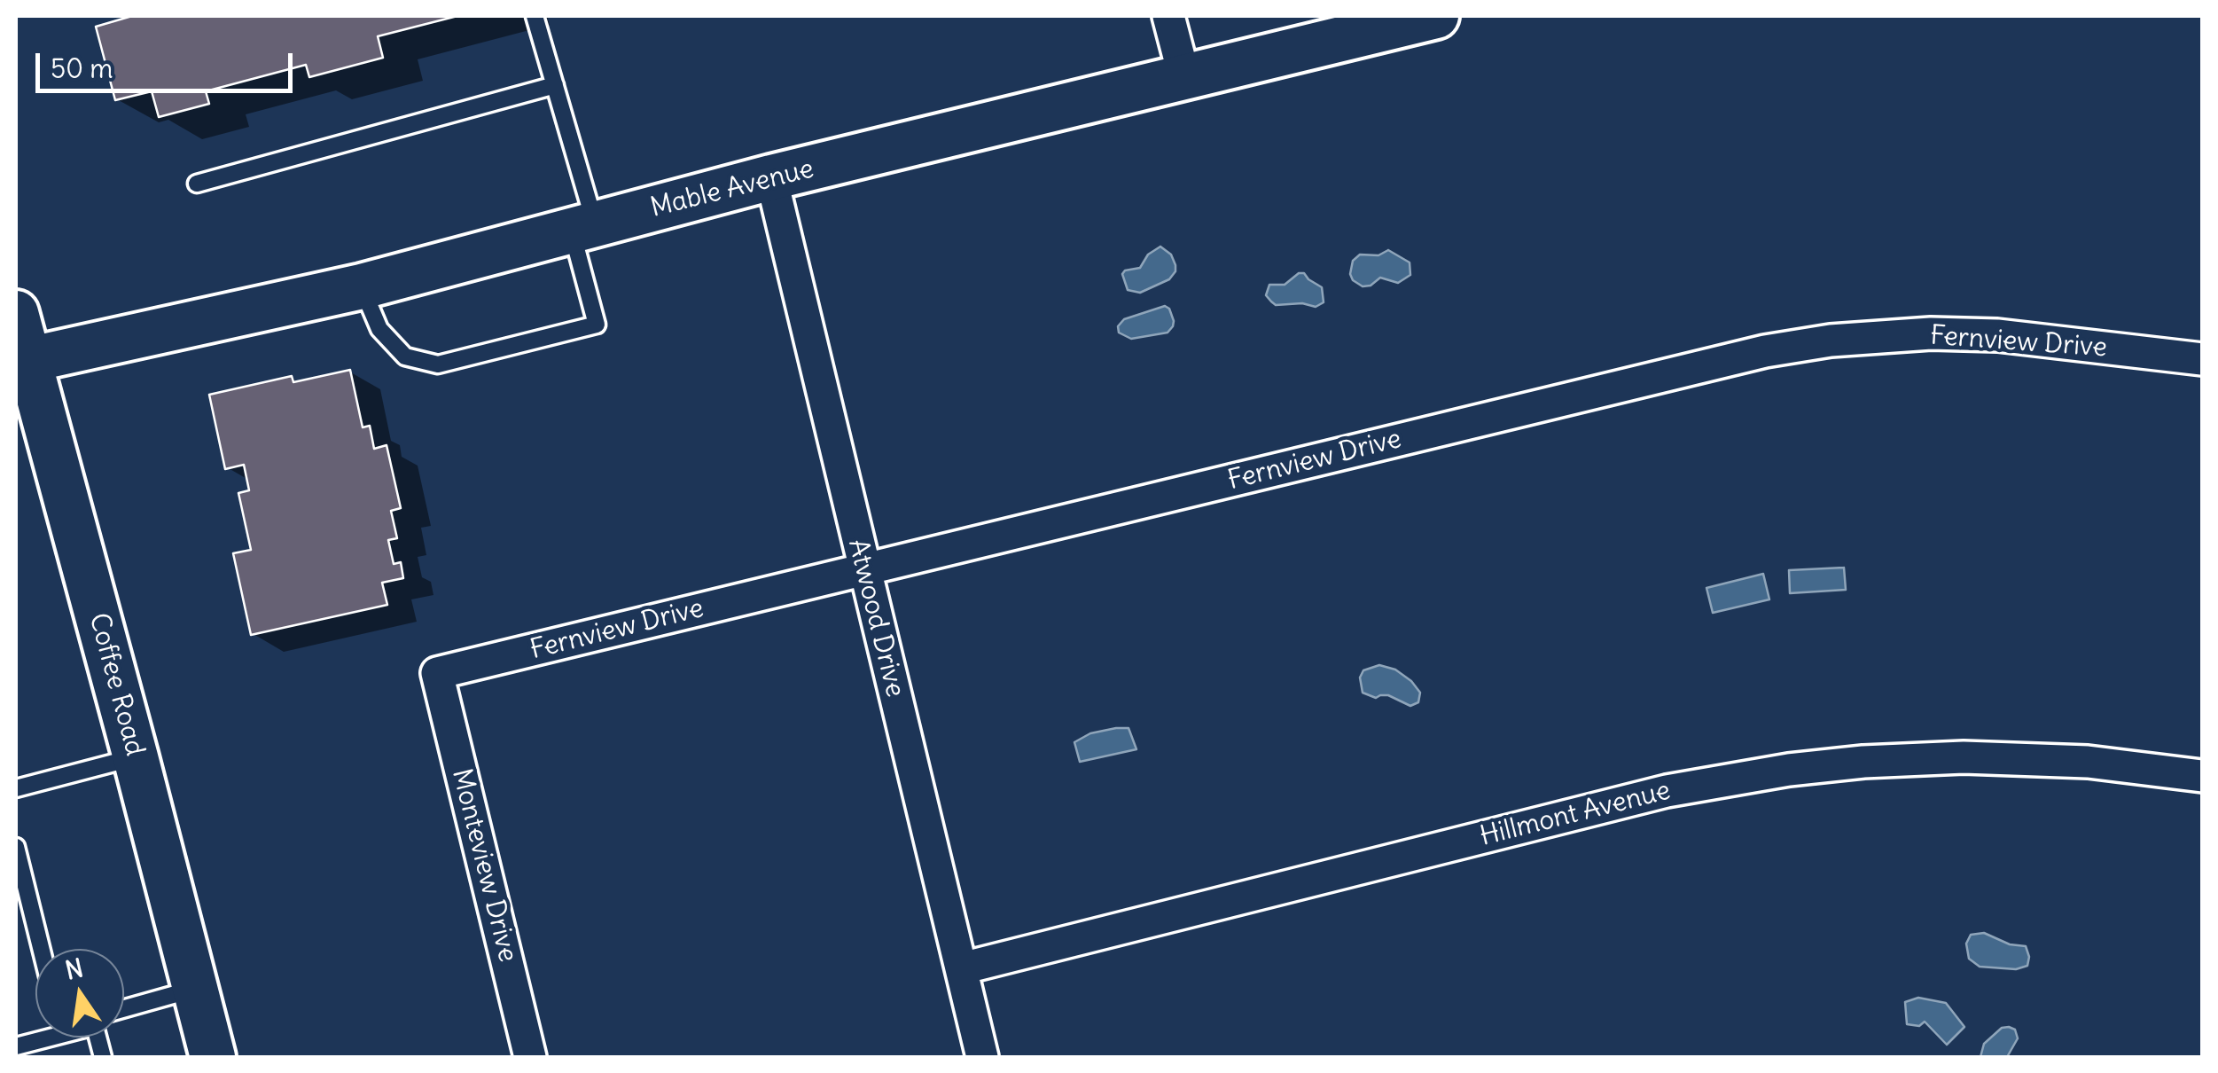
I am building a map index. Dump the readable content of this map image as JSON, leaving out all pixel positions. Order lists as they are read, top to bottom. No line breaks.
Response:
{"streets":{"street":["Mable Avenue","Fernview Drive","Atwood Drive","Coffee Road","Hillmont Avenue","Monteview Drive"]},"crossings":[["Mable Avenue","Atwood Drive"],["Mable Avenue","Coffee Road"],["Fernview Drive","Atwood Drive"],["Fernview Drive","Monteview Drive"],["Atwood Drive","Hillmont Avenue"]],"scale_bar":"50 m","north":"top"}
